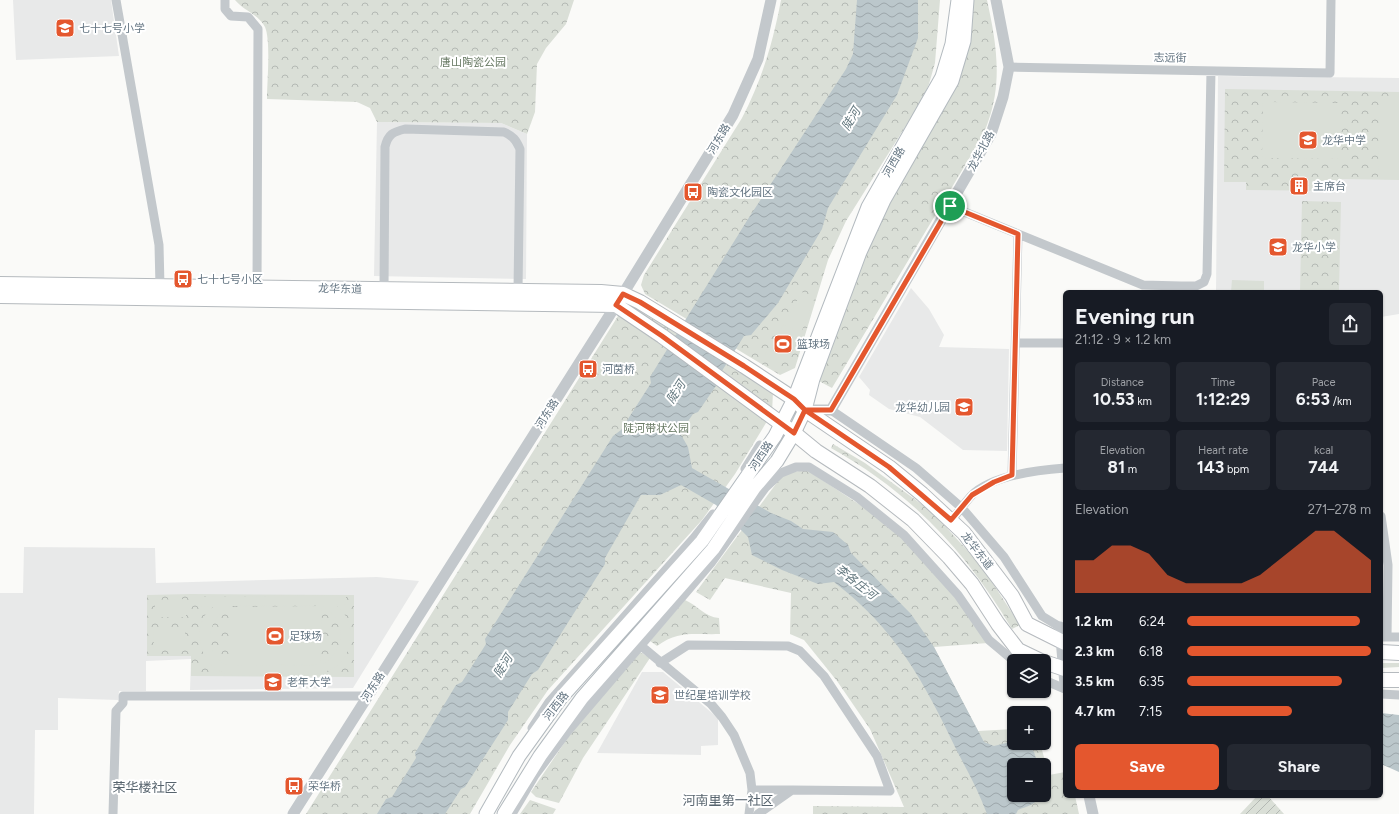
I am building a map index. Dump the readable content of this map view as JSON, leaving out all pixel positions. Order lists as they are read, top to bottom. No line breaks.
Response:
{"streets":{"main road":["河西路","龙华东道"],"street":["志远街","河东路","龙华北路"]},"crossings":[["志远街","龙华北路"],["河东路","龙华东道"],["河西路","龙华东道"]],"districts":["荣华楼社区","河南里第一社区"],"water":["陡河","李各庄河"],"parks":["唐山陶瓷公园","陡河带状公园"],"places":{"school or university":["七十七号小学","龙华中学","龙华小学","龙华幼儿园","老年大学","世纪星培训学校"],"building":["主席台"],"bus stop":["陶瓷文化园区","七十七号小区","河茵桥","荣华桥"],"sports":["篮球场","足球场"]},"page":{"heading":["Evening run","21:12 · 9 × 1.2 km"],"stats":[["Distance","10.53 km"],["Time","1:12:29"],["Pace","6:53 /km"],["Elevation","81 m"],["Heart rate","143 bpm"],["kcal","744"]],"chart":["Elevation","271–278 m"],"list":[{"name":"1.2 km","note":"6:24"},{"name":"2.3 km","note":"6:18"},{"name":"3.5 km","note":"6:35"},{"name":"4.7 km","note":"7:15"}],"map_buttons":["+","−"],"buttons":["Save","Share"]}}
